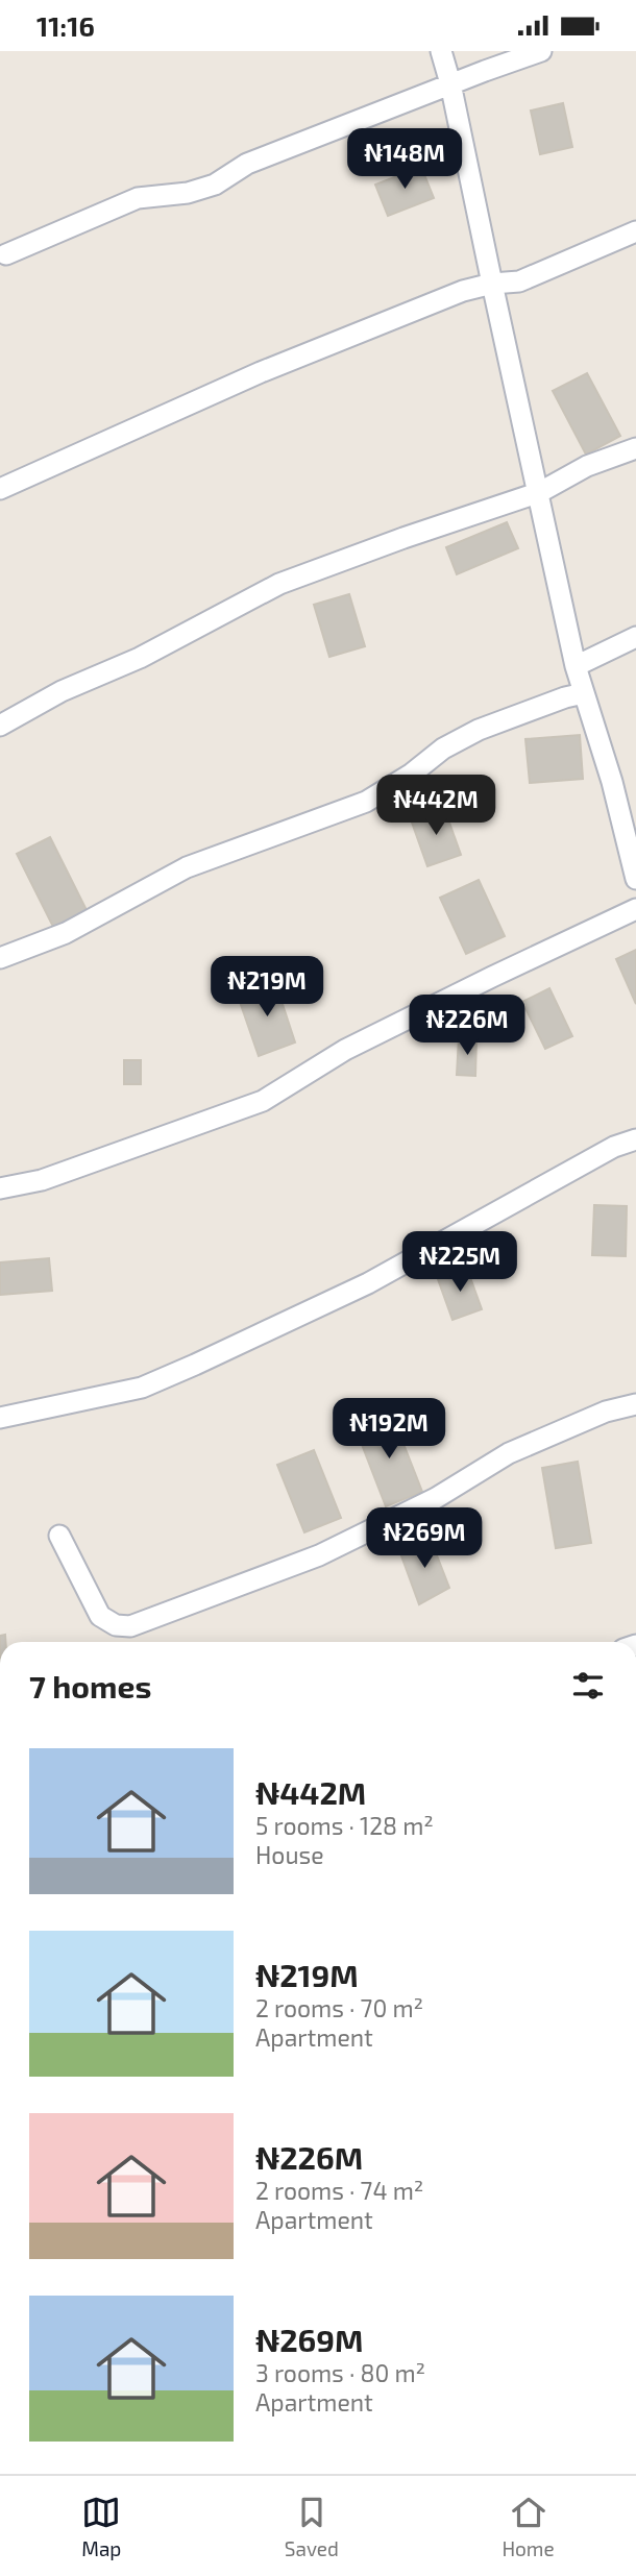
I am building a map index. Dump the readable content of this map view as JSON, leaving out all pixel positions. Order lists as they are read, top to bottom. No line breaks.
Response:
{"page":{"status":"11:16","price":["₦148M","₦442M","₦219M","₦226M","₦225M","₦192M","₦269M"],"heading":"7 homes","list":[{"name":"₦442M","note":"5 rooms · 128 m² · House"},{"name":"₦219M","note":"2 rooms · 70 m² · Apartment"},{"name":"₦226M","note":"2 rooms · 74 m² · Apartment"},{"name":"₦269M","note":"3 rooms · 80 m² · Apartment"}],"tabs":["Map","Saved","Home"]}}
